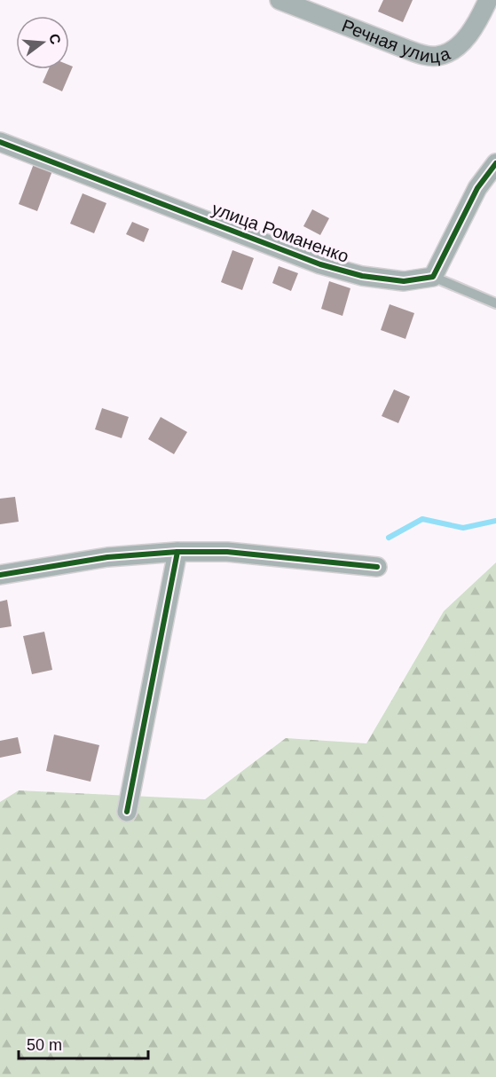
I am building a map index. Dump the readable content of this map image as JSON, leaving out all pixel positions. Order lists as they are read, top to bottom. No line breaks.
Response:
{"streets":{"street":["Речная улица","улица Романенко"]},"scale_bar":"50 m","north":"right"}
